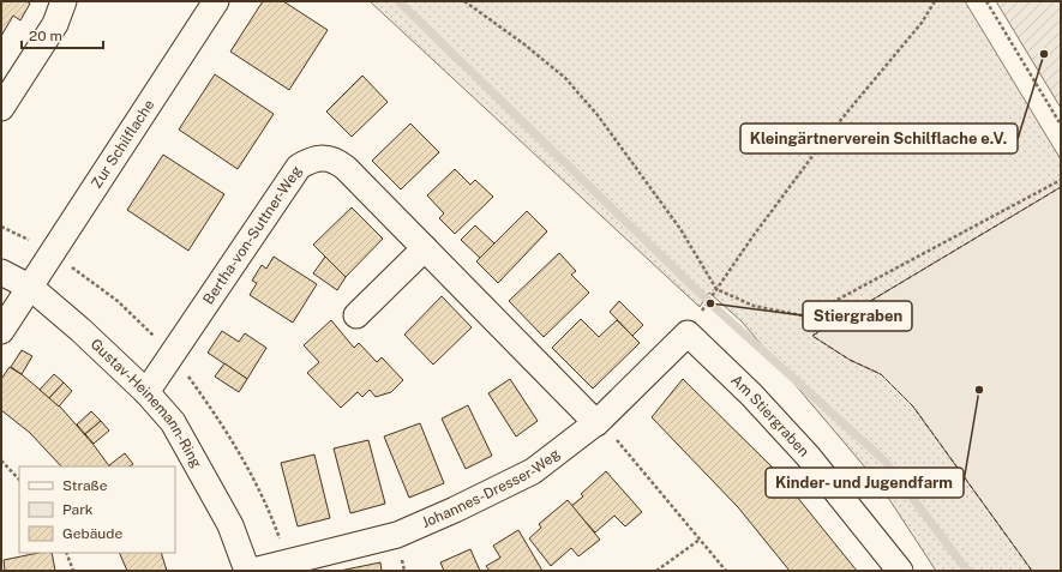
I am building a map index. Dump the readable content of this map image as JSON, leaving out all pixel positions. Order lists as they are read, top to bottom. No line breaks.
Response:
{"streets":{"street":["Zur Schilflache","Bertha-von-Suttner-Weg","Gustav-Heinemann-Ring","Am Stiergraben","Johannes-Dresser-Weg"]},"crossings":[["Zur Schilflache","Gustav-Heinemann-Ring"],["Bertha-von-Suttner-Weg","Gustav-Heinemann-Ring"],["Bertha-von-Suttner-Weg","Johannes-Dresser-Weg"],["Am Stiergraben","Johannes-Dresser-Weg"]],"places":["Kleingärtnerverein Schilflache e.V.","Stiergraben","Kinder- und Jugendfarm"],"legend":["Straße","Park","Gebäude"],"scale_bar":"20 m"}
